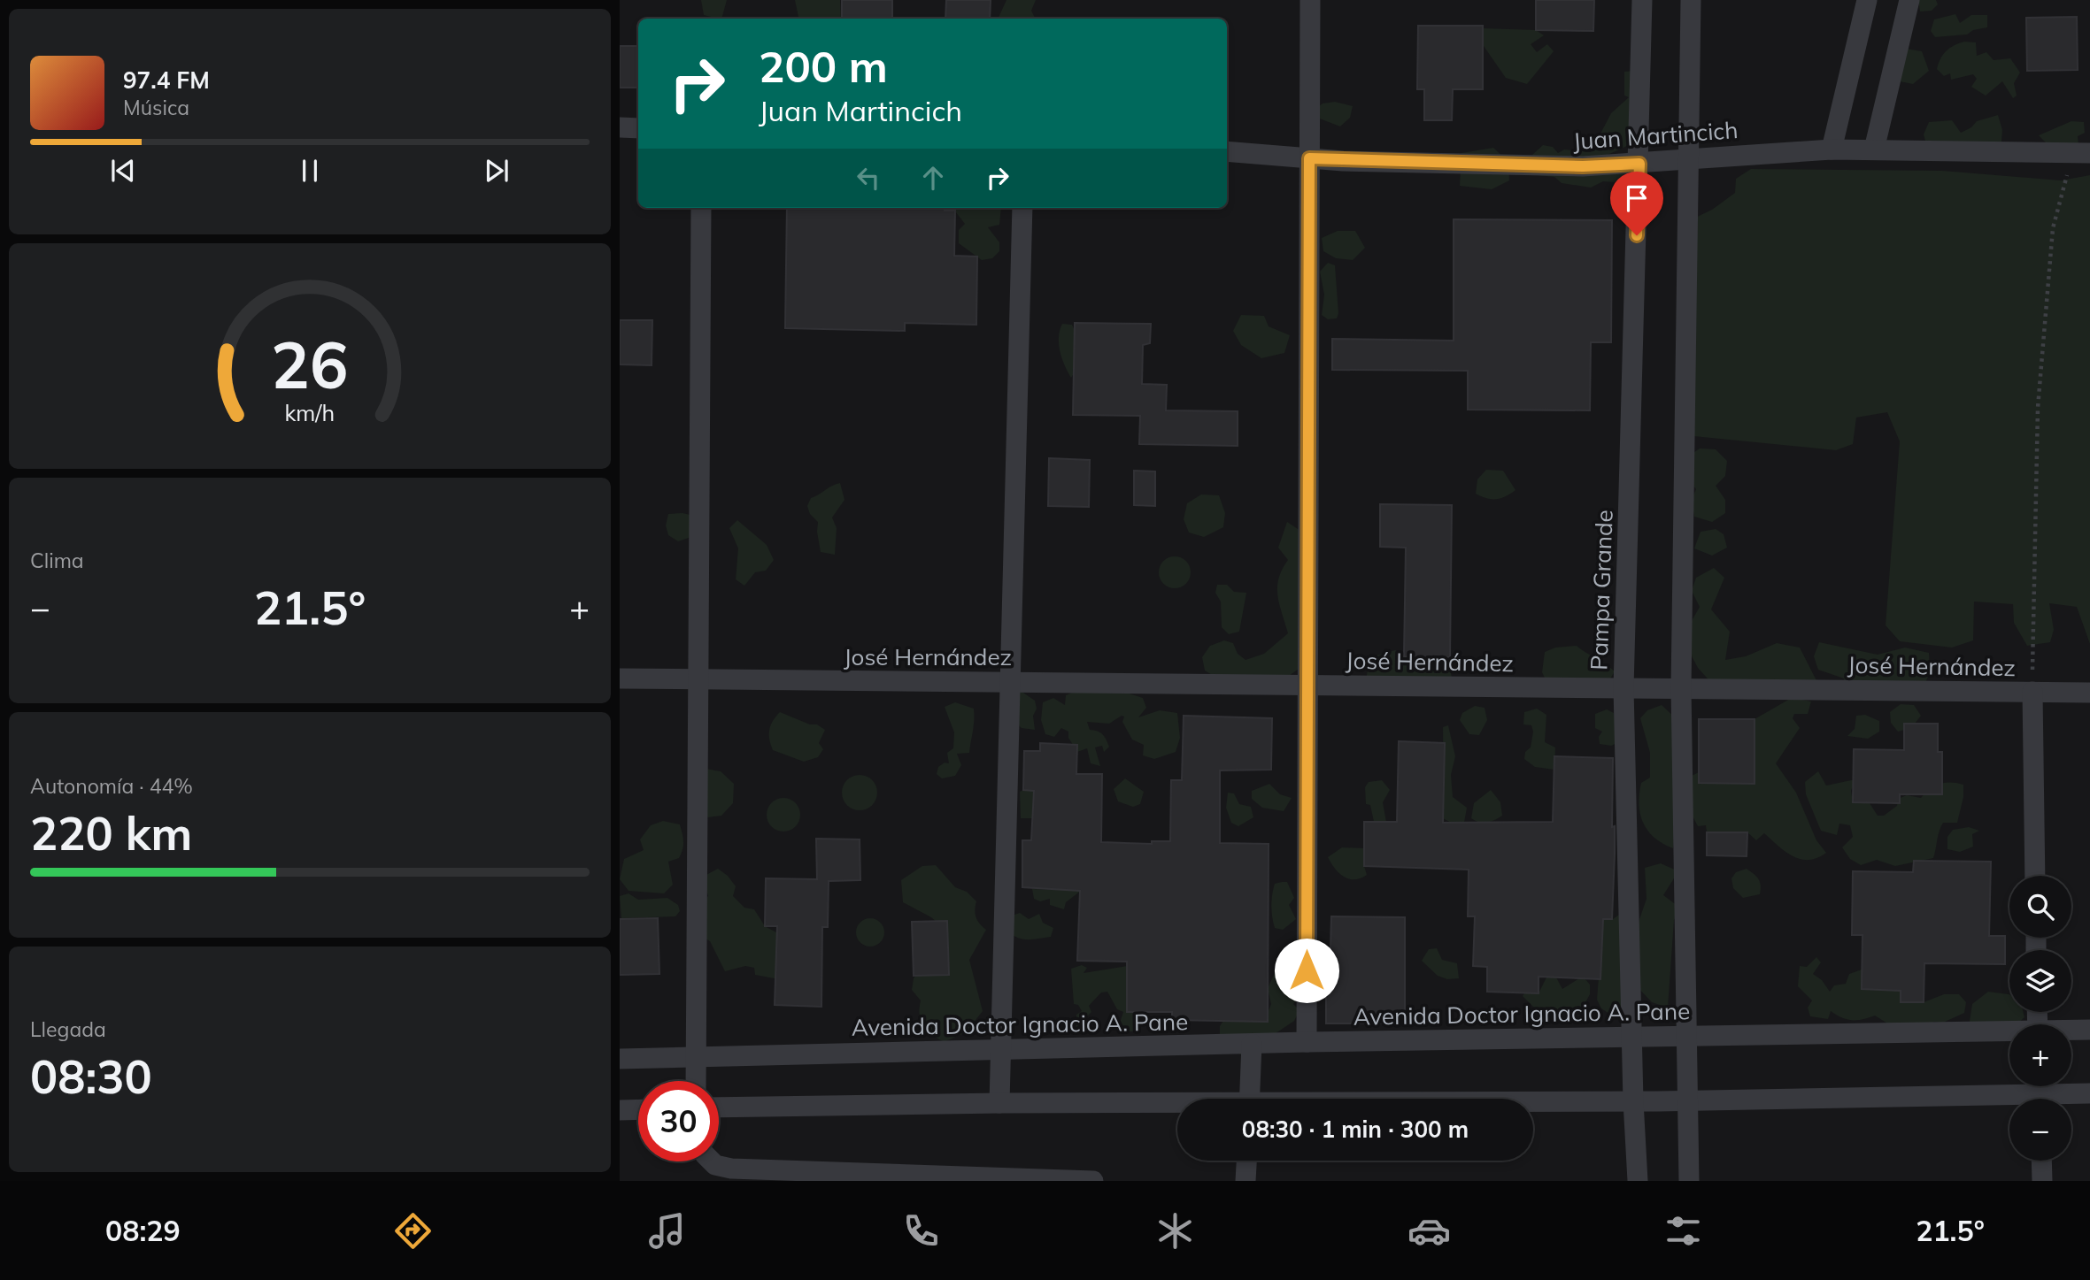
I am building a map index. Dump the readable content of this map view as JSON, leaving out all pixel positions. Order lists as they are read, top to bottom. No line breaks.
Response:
{"streets":{"street":["Juan Martincich","Pampa Grande","José Hernández","Avenida Doctor Ignacio A. Pane"]},"crossings":[["Juan Martincich","Pampa Grande"],["Pampa Grande","José Hernández"],["Pampa Grande","Avenida Doctor Ignacio A. Pane"]],"page":{"turn":["200 m","Juan Martincich"],"song":["97.4 FM","Música"],"tile":["Clima",["Autonomía · 44%","220 km"],["Llegada","08:30"]],"heat":["−","21.5°","+"],"map_buttons":["+","−"],"limit":"30","trip":"08:30 · 1 min · 300 m","tabs":["08:29","21.5°"],"gauge":["26","km/h"]}}
